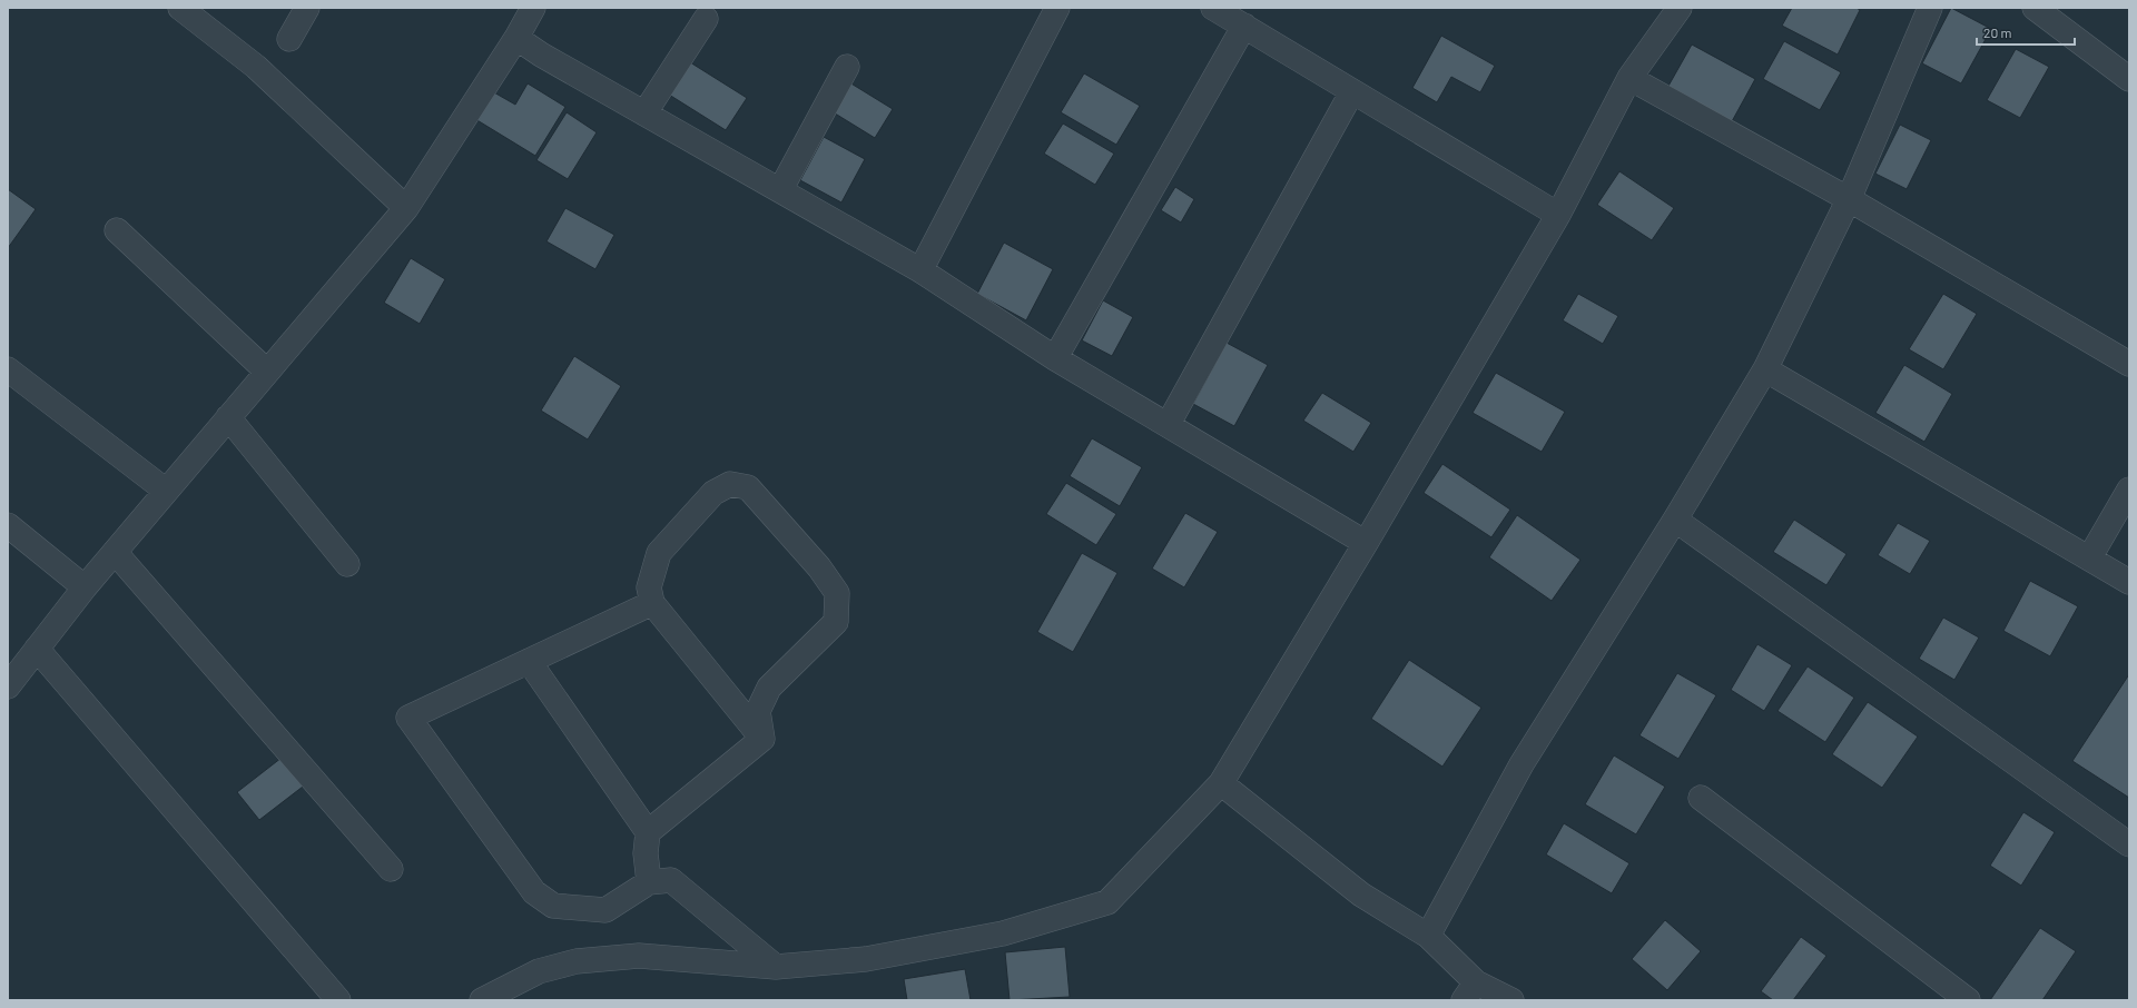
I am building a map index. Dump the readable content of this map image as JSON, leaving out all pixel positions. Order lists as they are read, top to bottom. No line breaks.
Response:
{"scale_bar":"20 m"}
